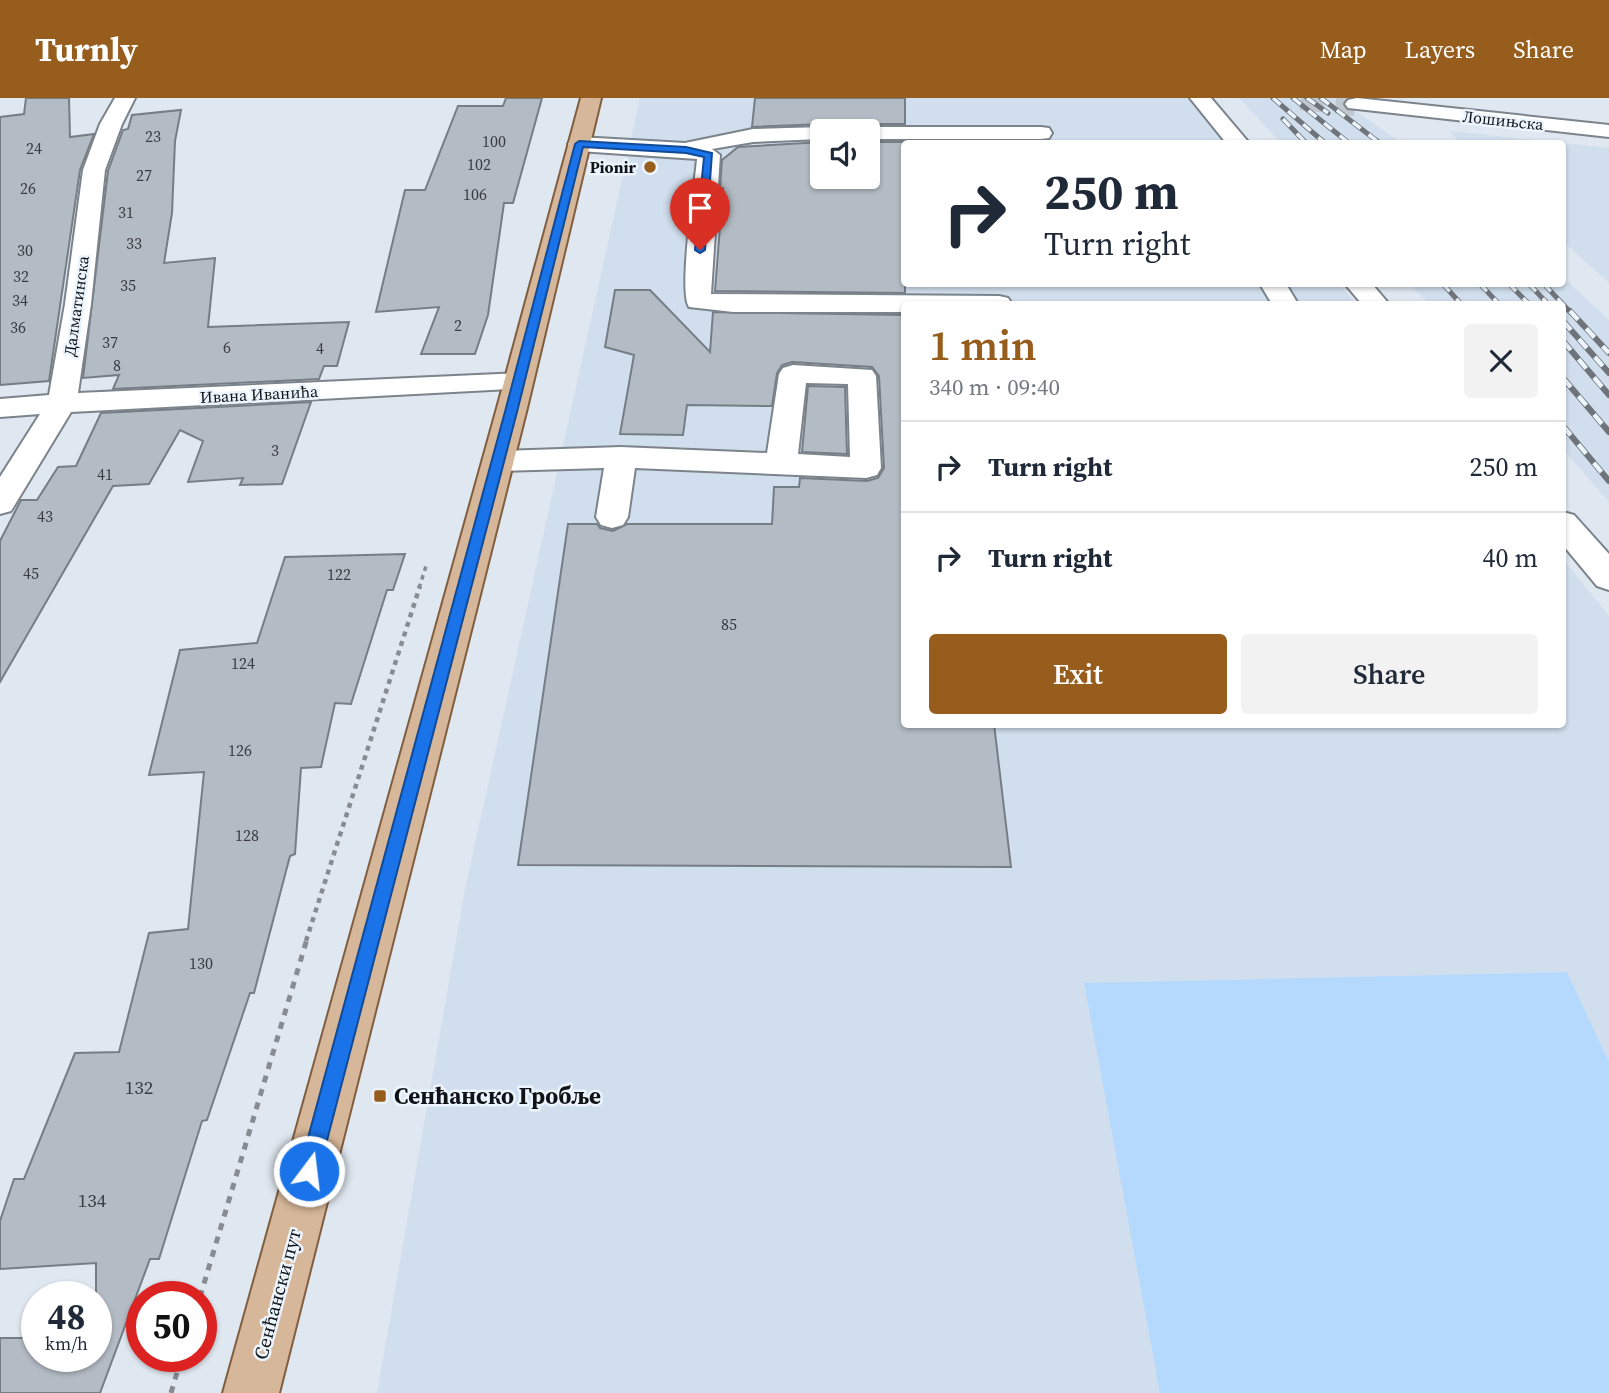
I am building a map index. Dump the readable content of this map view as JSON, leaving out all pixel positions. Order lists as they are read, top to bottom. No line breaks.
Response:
{"streets":{"main road":["Сенћански пут"],"street":["Лошињска","Далматинска","Ивана Иванића"]},"crossings":[["Далматинска","Ивана Иванића"],["Ивана Иванића","Сенћански пут"]],"places":{"other":["Pionir"],"transit":["Сенћанско Гробље"]},"house_numbers":["23","100","24","102","27","26","106","31","33","30","32","35","34","2","36","37","6","4","8","3","41","43","45","122","85","124","126","128","130","132","134"],"page":{"header":"Turnly","nav":["Map","Layers","Share"],"turn":["250 m","Turn right"],"heading":["1 min","340 m · 09:40"],"list":[{"name":"Turn right","value":"250 m"},{"name":"Turn right","value":"40 m"}],"buttons":["Exit","Share"],"speed":"48 km/h","limit":"50"}}
